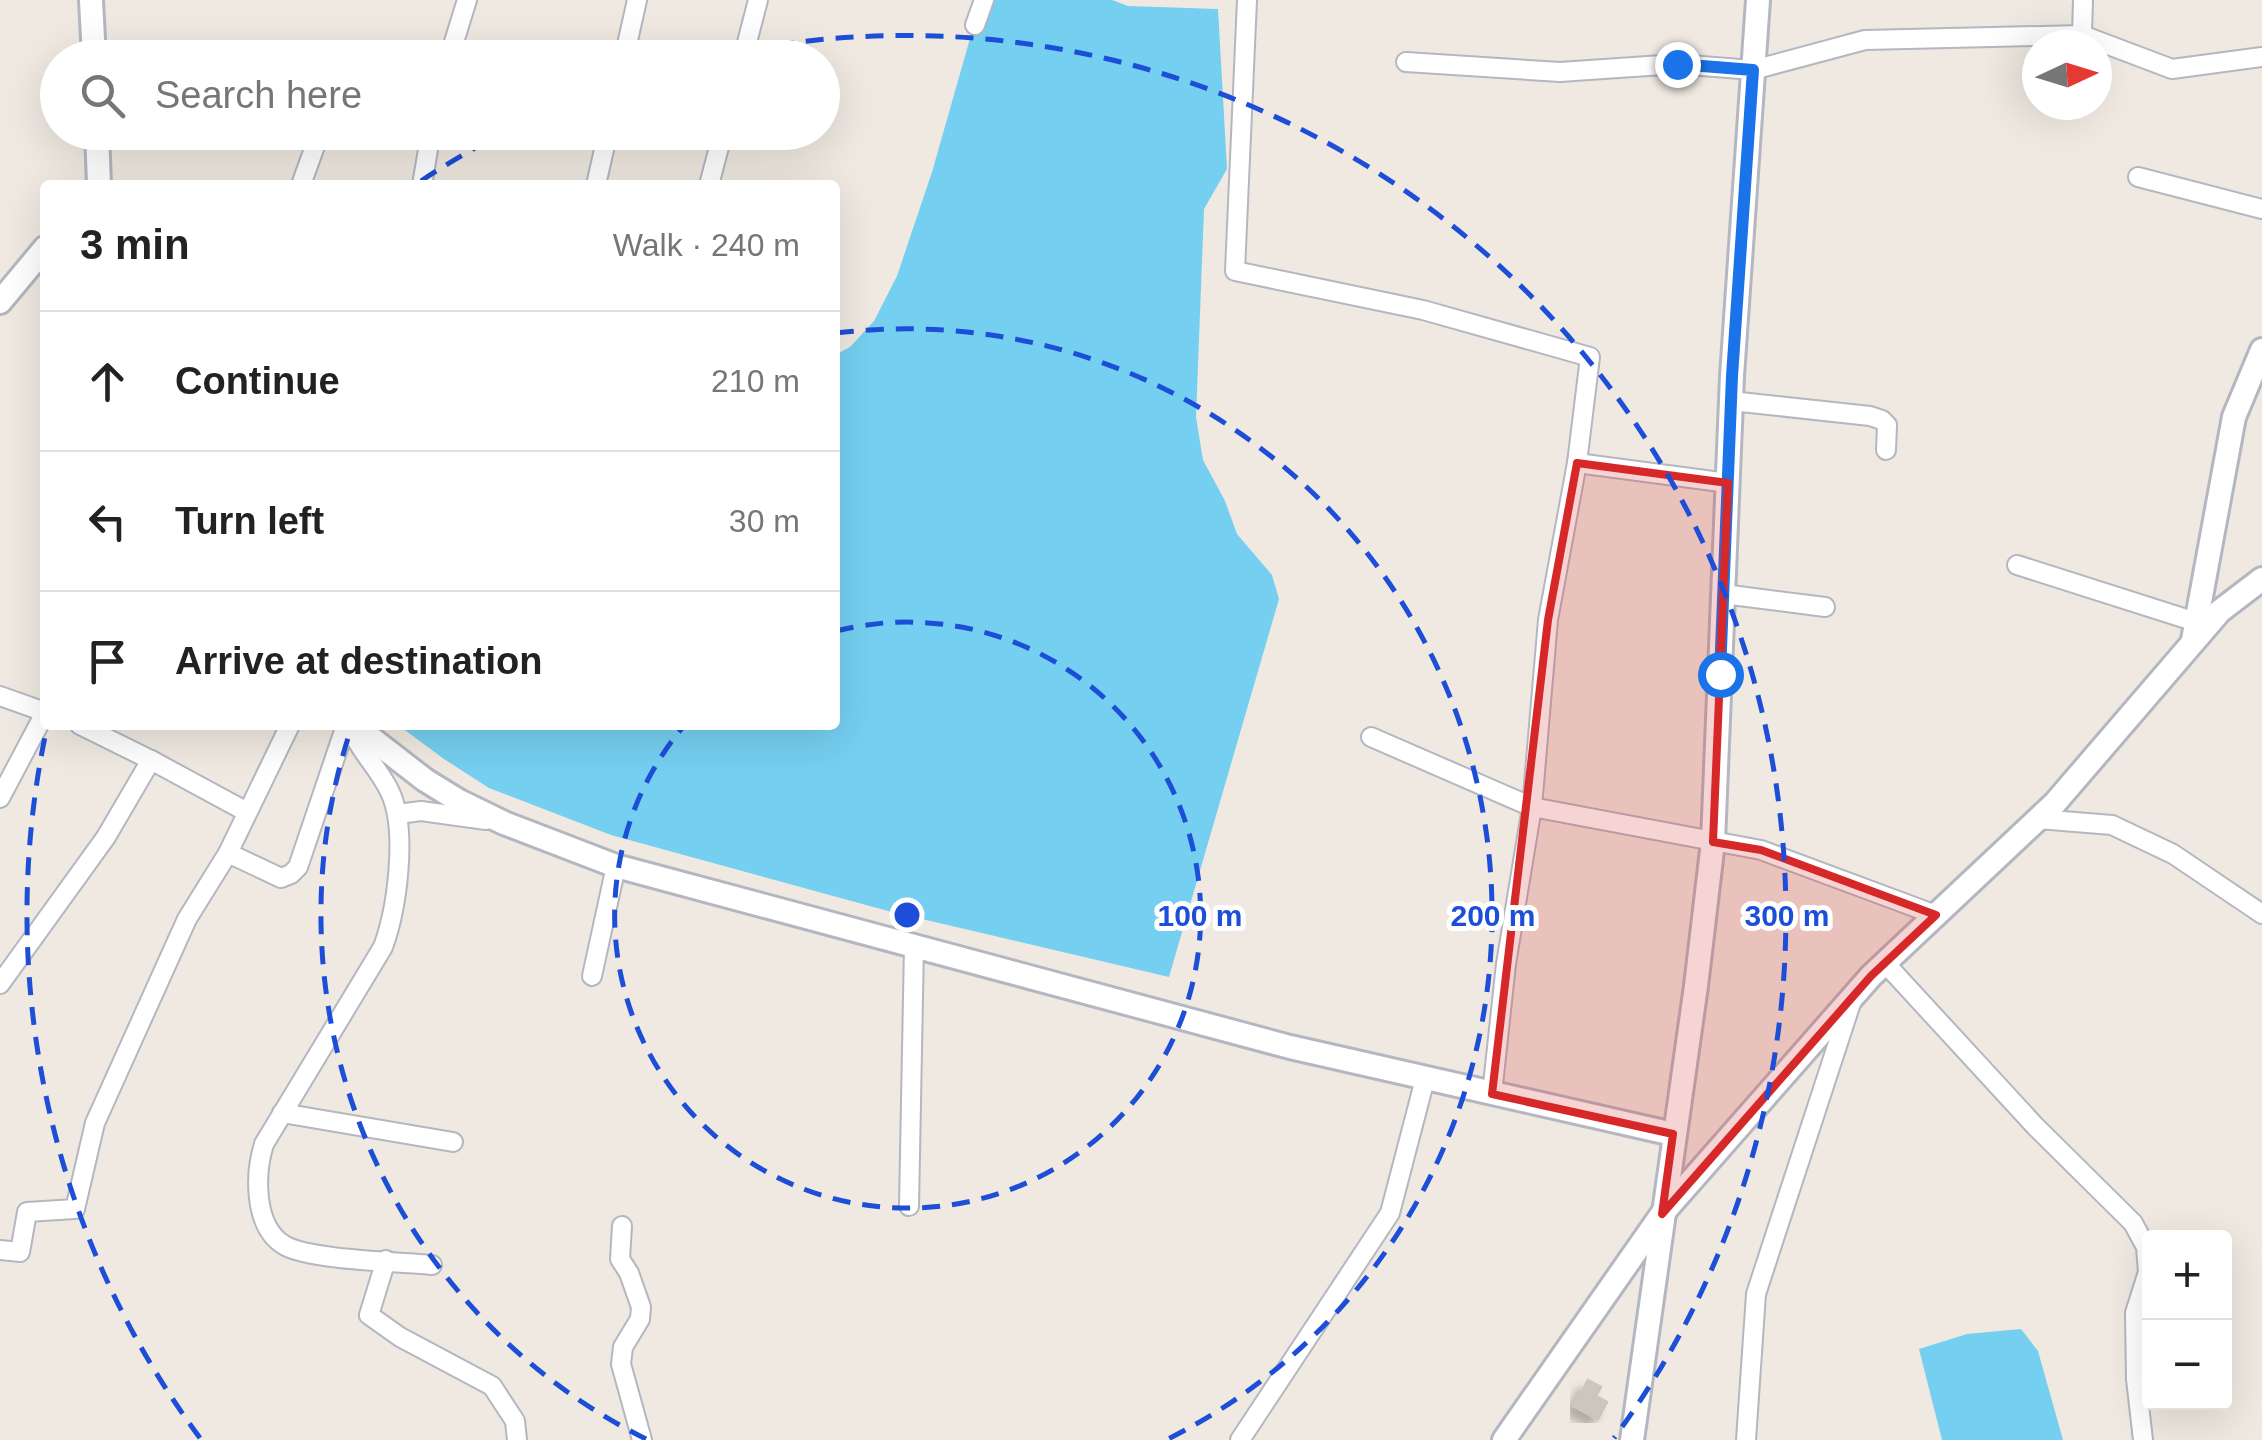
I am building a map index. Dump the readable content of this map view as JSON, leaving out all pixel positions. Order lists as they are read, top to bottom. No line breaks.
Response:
{"north":"right","page":{"search":"Search here","heading":["3 min","Walk · 240 m"],"list":[["Continue","210 m"],["Turn left","30 m"],"Arrive at destination"],"map_buttons":["+","−"]},"rings":["100 m","200 m","300 m"]}
